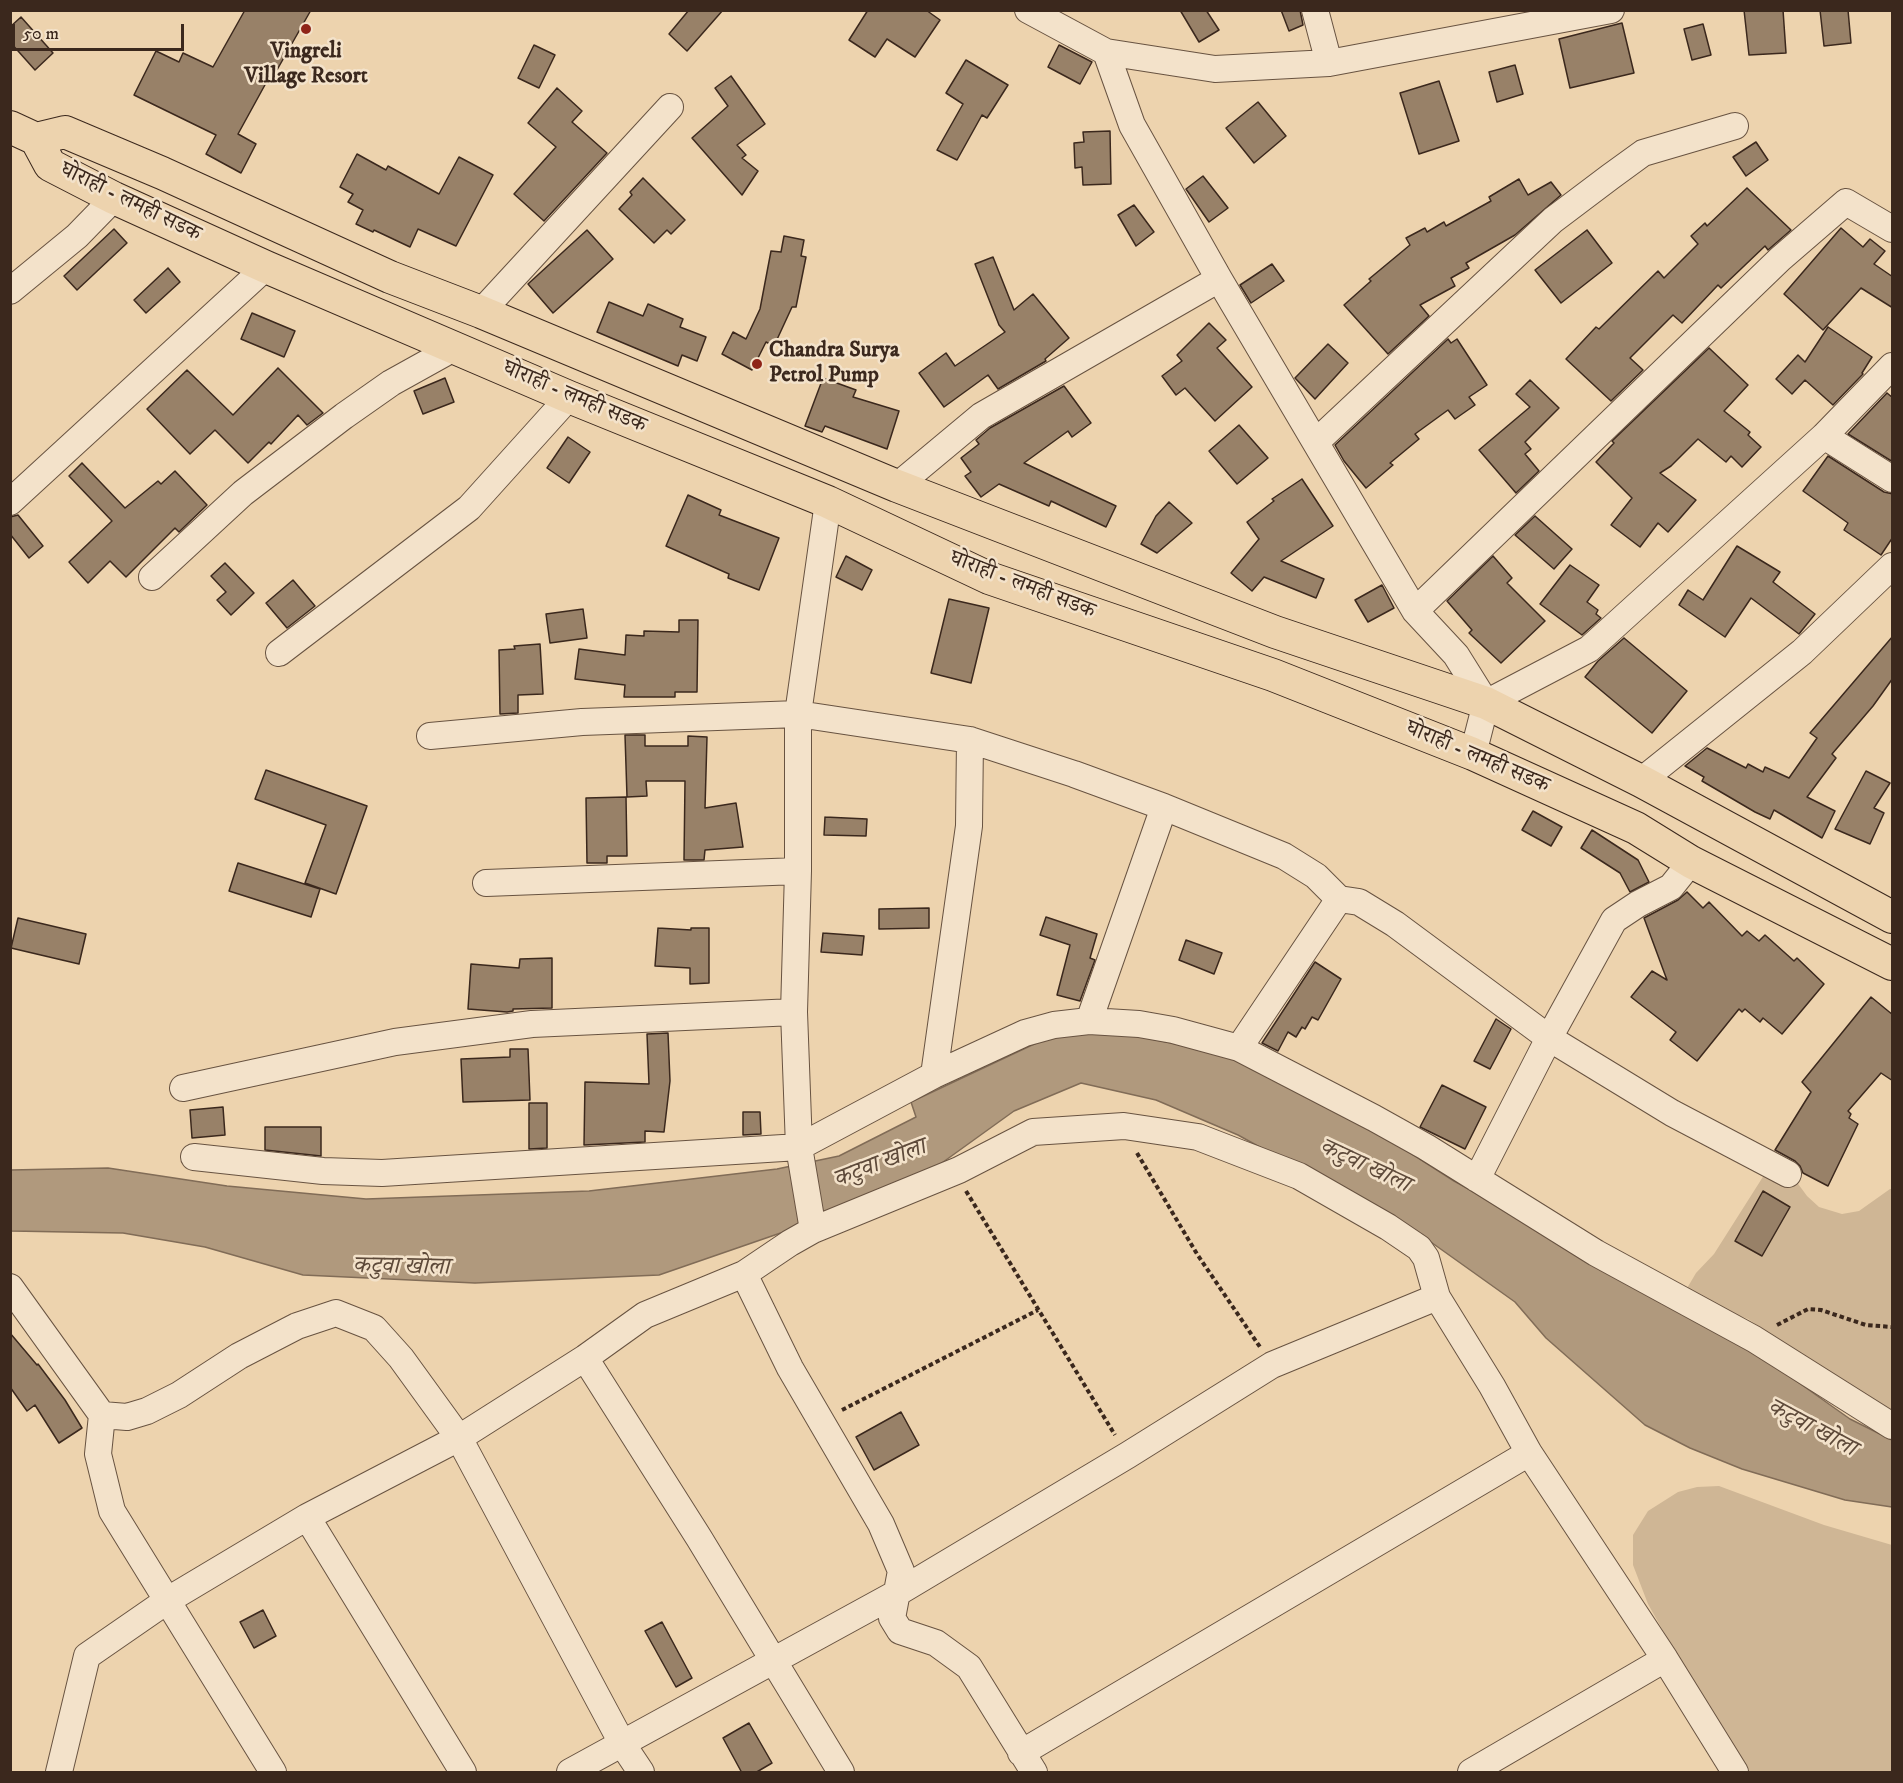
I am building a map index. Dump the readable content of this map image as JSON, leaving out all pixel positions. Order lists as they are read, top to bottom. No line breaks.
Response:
{"streets":{"main road":["घोराही - लमही सडक"]},"water":["कटुवा खोला"],"places":["Vingreli Village Resort","Chandra Surya Petrol Pump"],"scale_bar":"50 m"}
